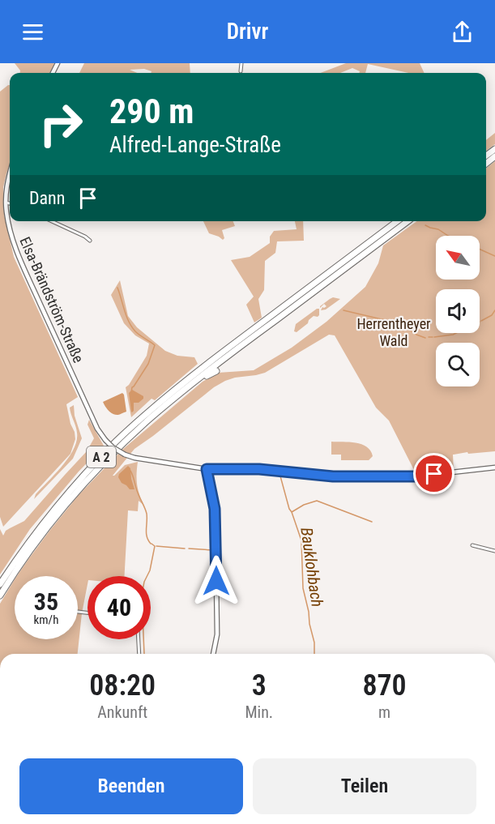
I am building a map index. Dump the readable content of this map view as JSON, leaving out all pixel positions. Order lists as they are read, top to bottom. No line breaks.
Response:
{"streets":{"highway":["A 2"],"street":["Elsa-Brändström-Straße"]},"water":["Bauklohbach"],"parks":["Herrentheyer Wald"],"north":"top left","page":{"header":"Drivr","turn":["290 m","Alfred-Lange-Straße"],"then":"Dann","speed":"35 km/h","limit":"40","eta":["08:20","Ankunft","3","Min.","870","m"],"buttons":["Beenden","Teilen"]}}
